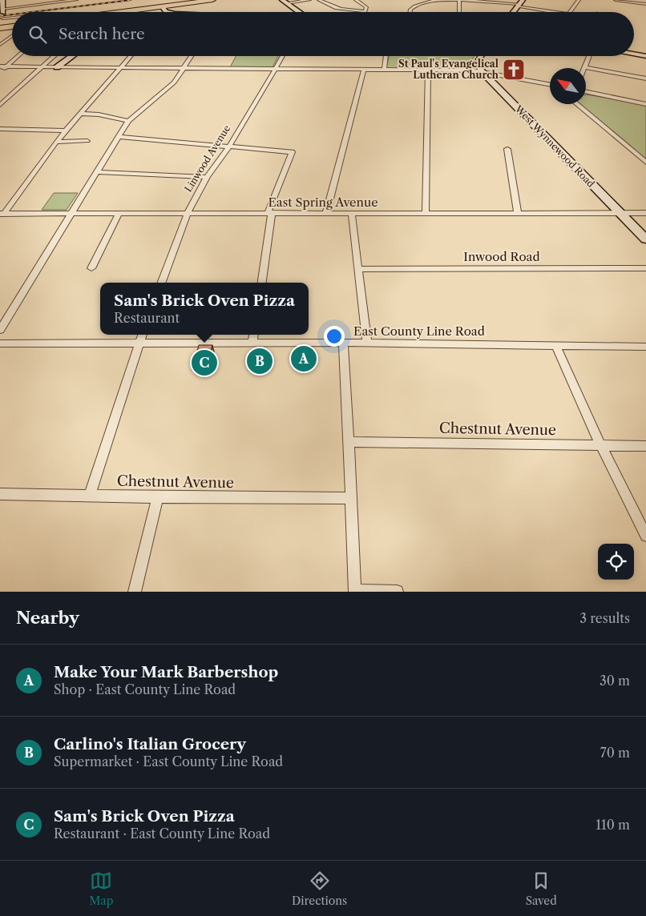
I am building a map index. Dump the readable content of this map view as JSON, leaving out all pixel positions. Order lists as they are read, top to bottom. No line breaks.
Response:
{"streets":{"street":["West Wynnewood Road","Linwood Avenue","East Spring Avenue","Inwood Road","East County Line Road","Chestnut Avenue"]},"crossings":[["West Wynnewood Road","East Spring Avenue"],["Linwood Avenue","East Spring Avenue"]],"places":{"church":["St Paul's Evangelical Lutheran Church"]},"north":"top left","page":{"search":"Search here","popup":["Sam's Brick Oven Pizza","Restaurant"],"pins":["A","B","C"],"heading":["Nearby","3 results"],"list":[{"mark":"A","name":"Make Your Mark Barbershop","note":"Shop · East County Line Road","value":"30 m"},{"mark":"B","name":"Carlino's Italian Grocery","note":"Supermarket · East County Line Road","value":"70 m"},{"mark":"C","name":"Sam's Brick Oven Pizza","note":"Restaurant · East County Line Road","value":"110 m"}],"nav":["Map","Directions","Saved"]}}
